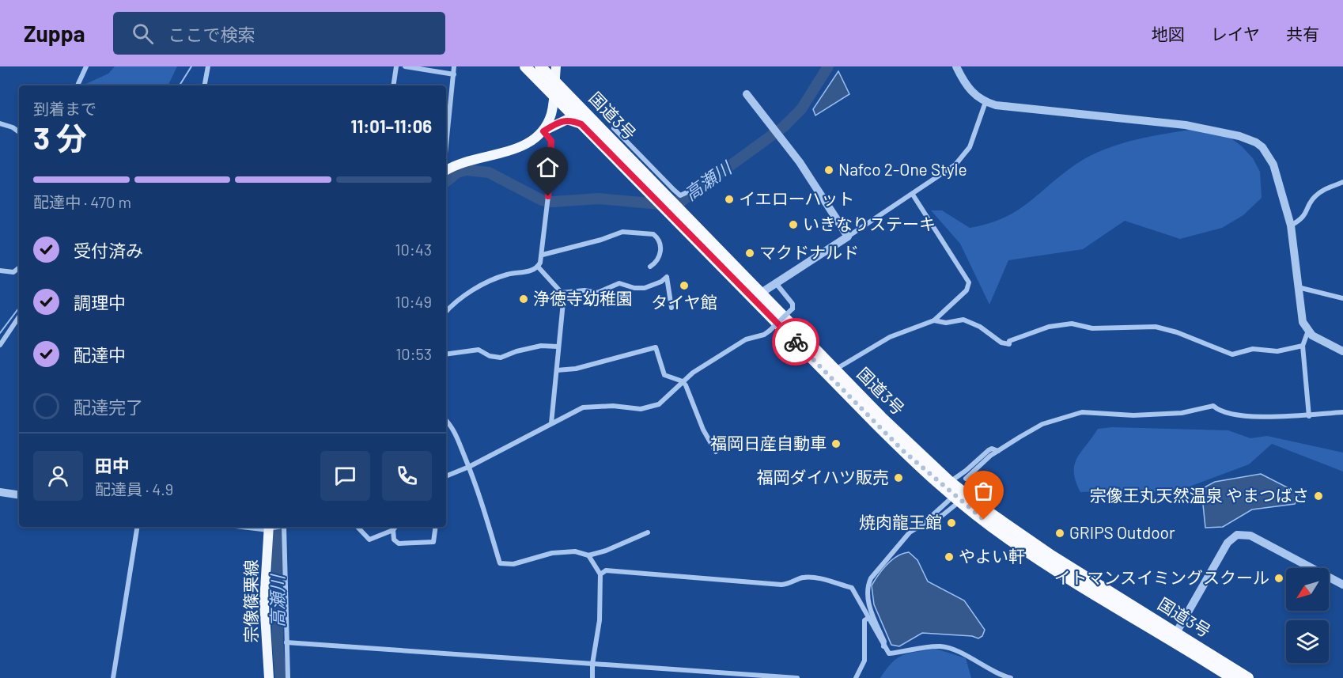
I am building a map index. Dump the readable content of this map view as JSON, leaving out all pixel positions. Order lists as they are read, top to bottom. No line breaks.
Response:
{"streets":{"highway":["国道3号"],"main road":["宗像篠栗線"]},"water":["高瀬川"],"places":["Nafco 2-One Style","イエローハット","いきなりステーキ","マクドナルド","タイヤ館","浄徳寺幼稚園","福岡日産自動車","福岡ダイハツ販売","宗像王丸天然温泉 やまつばさ","焼肉龍王館","GRIPS Outdoor","やよい軒","イトマンスイミングスクール"],"north":"bottom left","page":{"header":"Zuppa","search":"ここで検索","nav":["地図","レイヤ","共有"],"heading":["3 分","到着まで","11:01–11:06"],"panel":["田中","配達員 · 4.9"],"bar":"配達中 · 470 m","list":[["受付済み","10:43"],["調理中","10:49"],["配達中","10:53"],"配達完了"]}}
